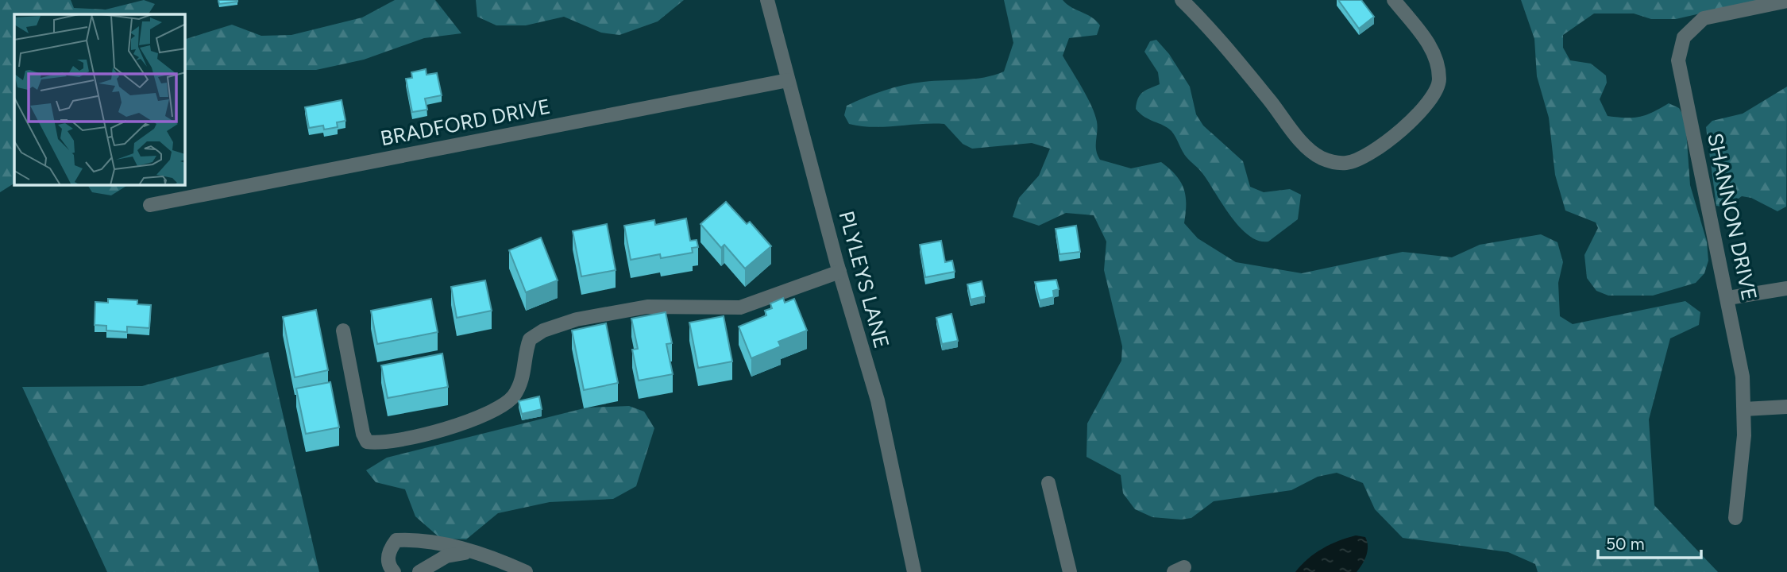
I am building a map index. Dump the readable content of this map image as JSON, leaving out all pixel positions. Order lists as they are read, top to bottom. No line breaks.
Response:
{"streets":{"street":["BRADFORD DRIVE","SHANNON DRIVE","PLYLEYS LANE"]},"crossings":[["BRADFORD DRIVE","PLYLEYS LANE"]],"scale_bar":"50 m"}
